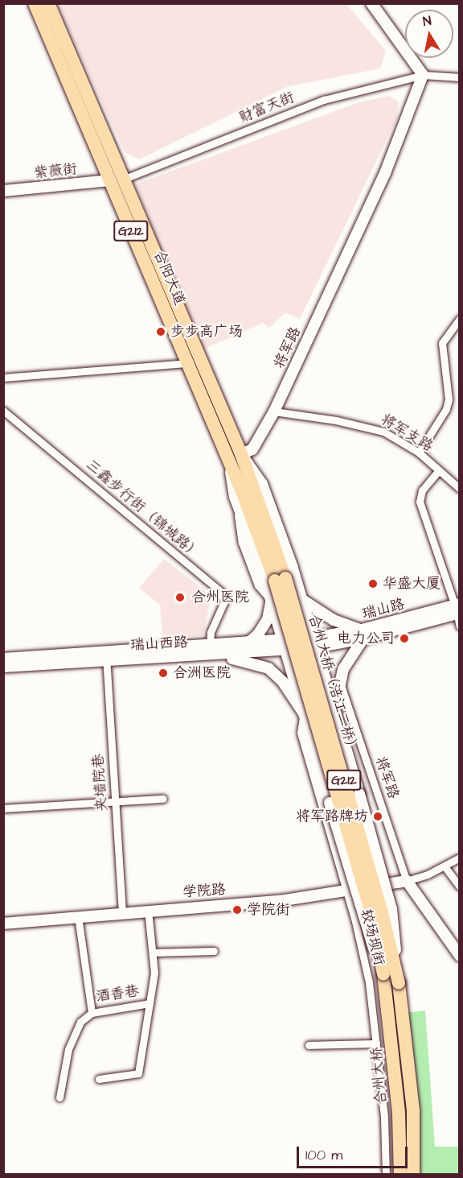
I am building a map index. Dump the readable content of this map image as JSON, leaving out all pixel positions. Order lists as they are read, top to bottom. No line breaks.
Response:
{"streets":{"highway":["G212","合阳大道","合州大桥（涪江二桥）","合州大桥"],"main road":["紫薇街","将军路","瑞山路","瑞山西路","学院路"],"street":["财富天街","将军支路","三鑫步行街（锦城路）","夹墙院巷","较场坝街","酒香巷"]},"crossings":[["财富天街","合阳大道"],["财富天街","将军路"],["紫薇街","合阳大道"],["合阳大道","将军路"],["合阳大道","合州大桥（涪江二桥）"],["将军路","将军支路"],["将军路","合州大桥（涪江二桥）"],["将军路","学院路"],["三鑫步行街（锦城路）","瑞山西路"],["瑞山路","瑞山西路"],["瑞山西路","夹墙院巷"],["合州大桥（涪江二桥）","合州大桥"],["夹墙院巷","学院路"],["学院路","较场坝街"],["学院路","酒香巷"]],"places":["步步高广场","华盛大厦","合州医院","电力公司","合洲医院","将军路牌坊","学院街"],"scale_bar":"100 m","north":"top"}
